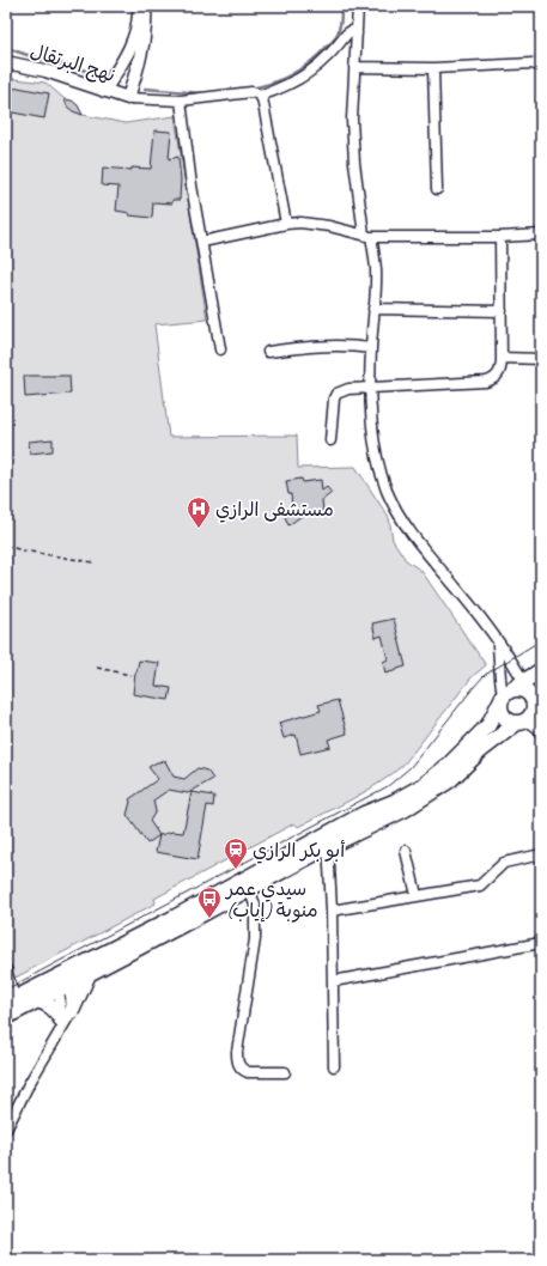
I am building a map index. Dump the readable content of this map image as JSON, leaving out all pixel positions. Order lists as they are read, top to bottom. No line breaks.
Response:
{"streets":{"street":["نهج البرتقال"]},"places":{"hospital":["مستشفى الرازي"],"station":["أبو بكر الرازي"],"bus stop":["سيدي عمر منوبة (إياب)"]}}
